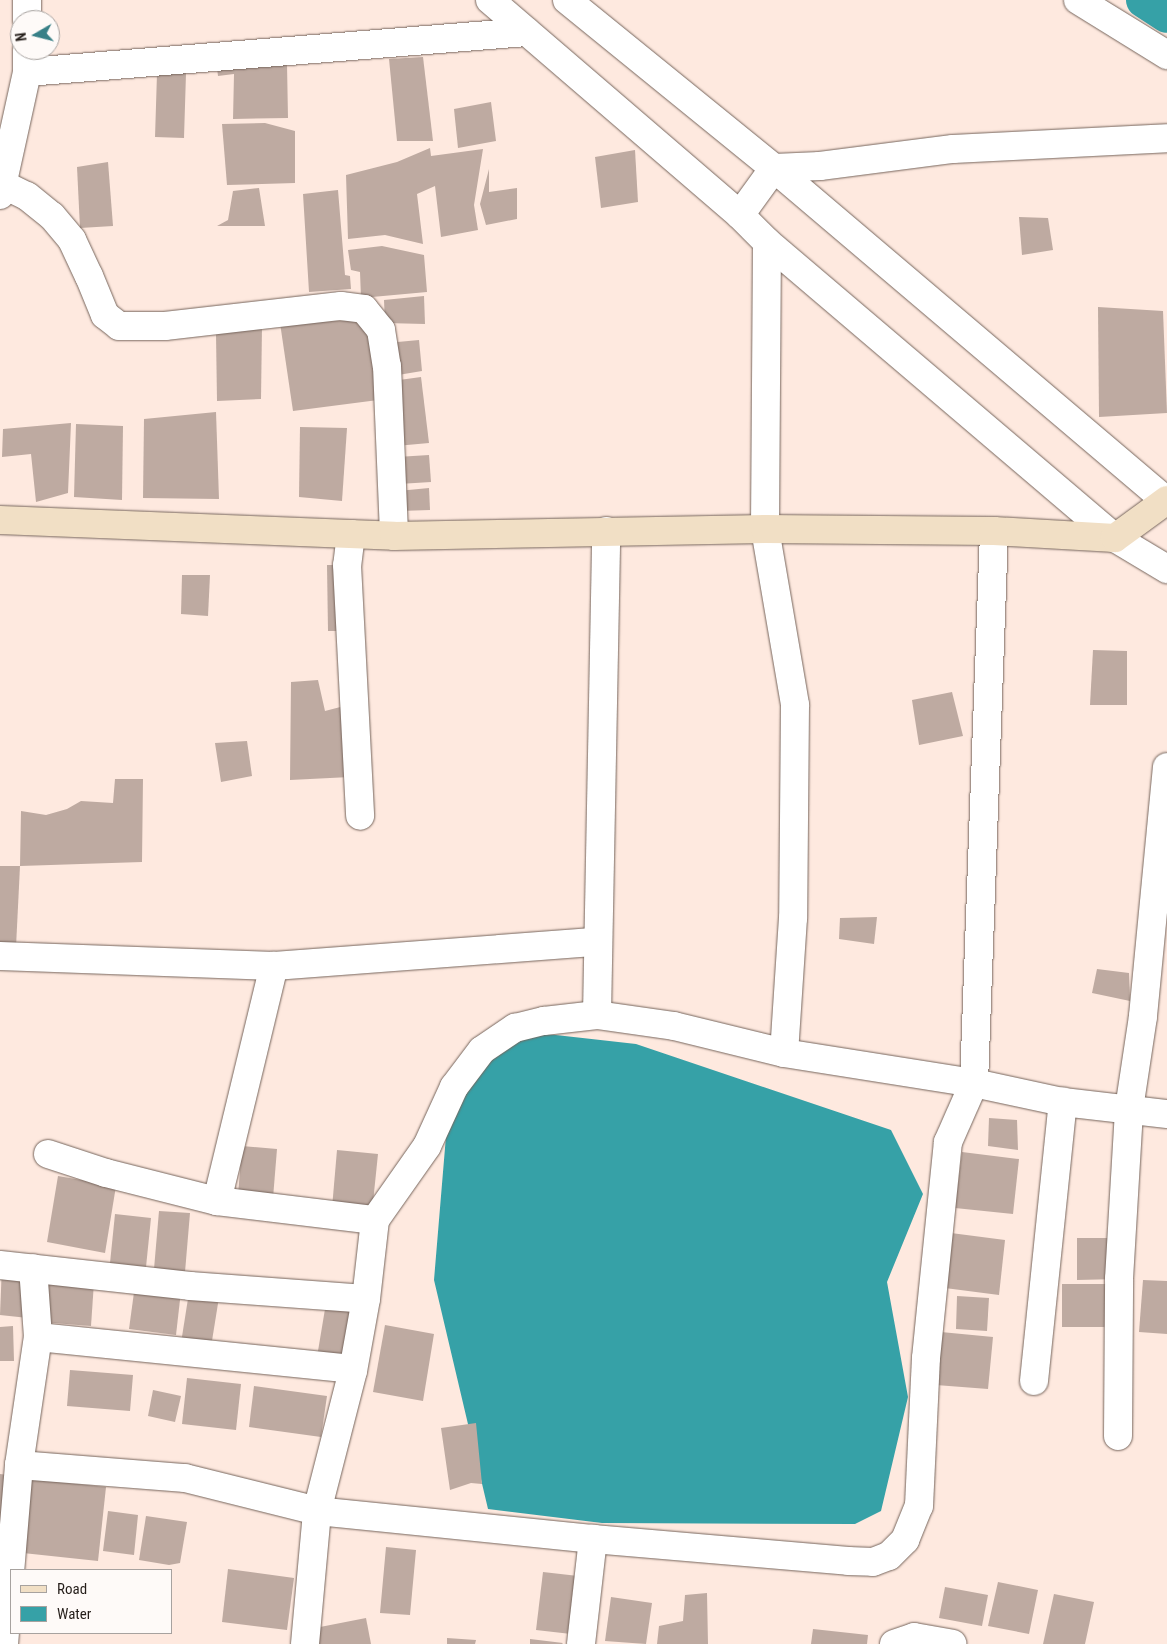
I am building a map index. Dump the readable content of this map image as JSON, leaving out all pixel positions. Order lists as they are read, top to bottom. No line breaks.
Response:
{"legend":["Road","Water"],"north":"left"}
